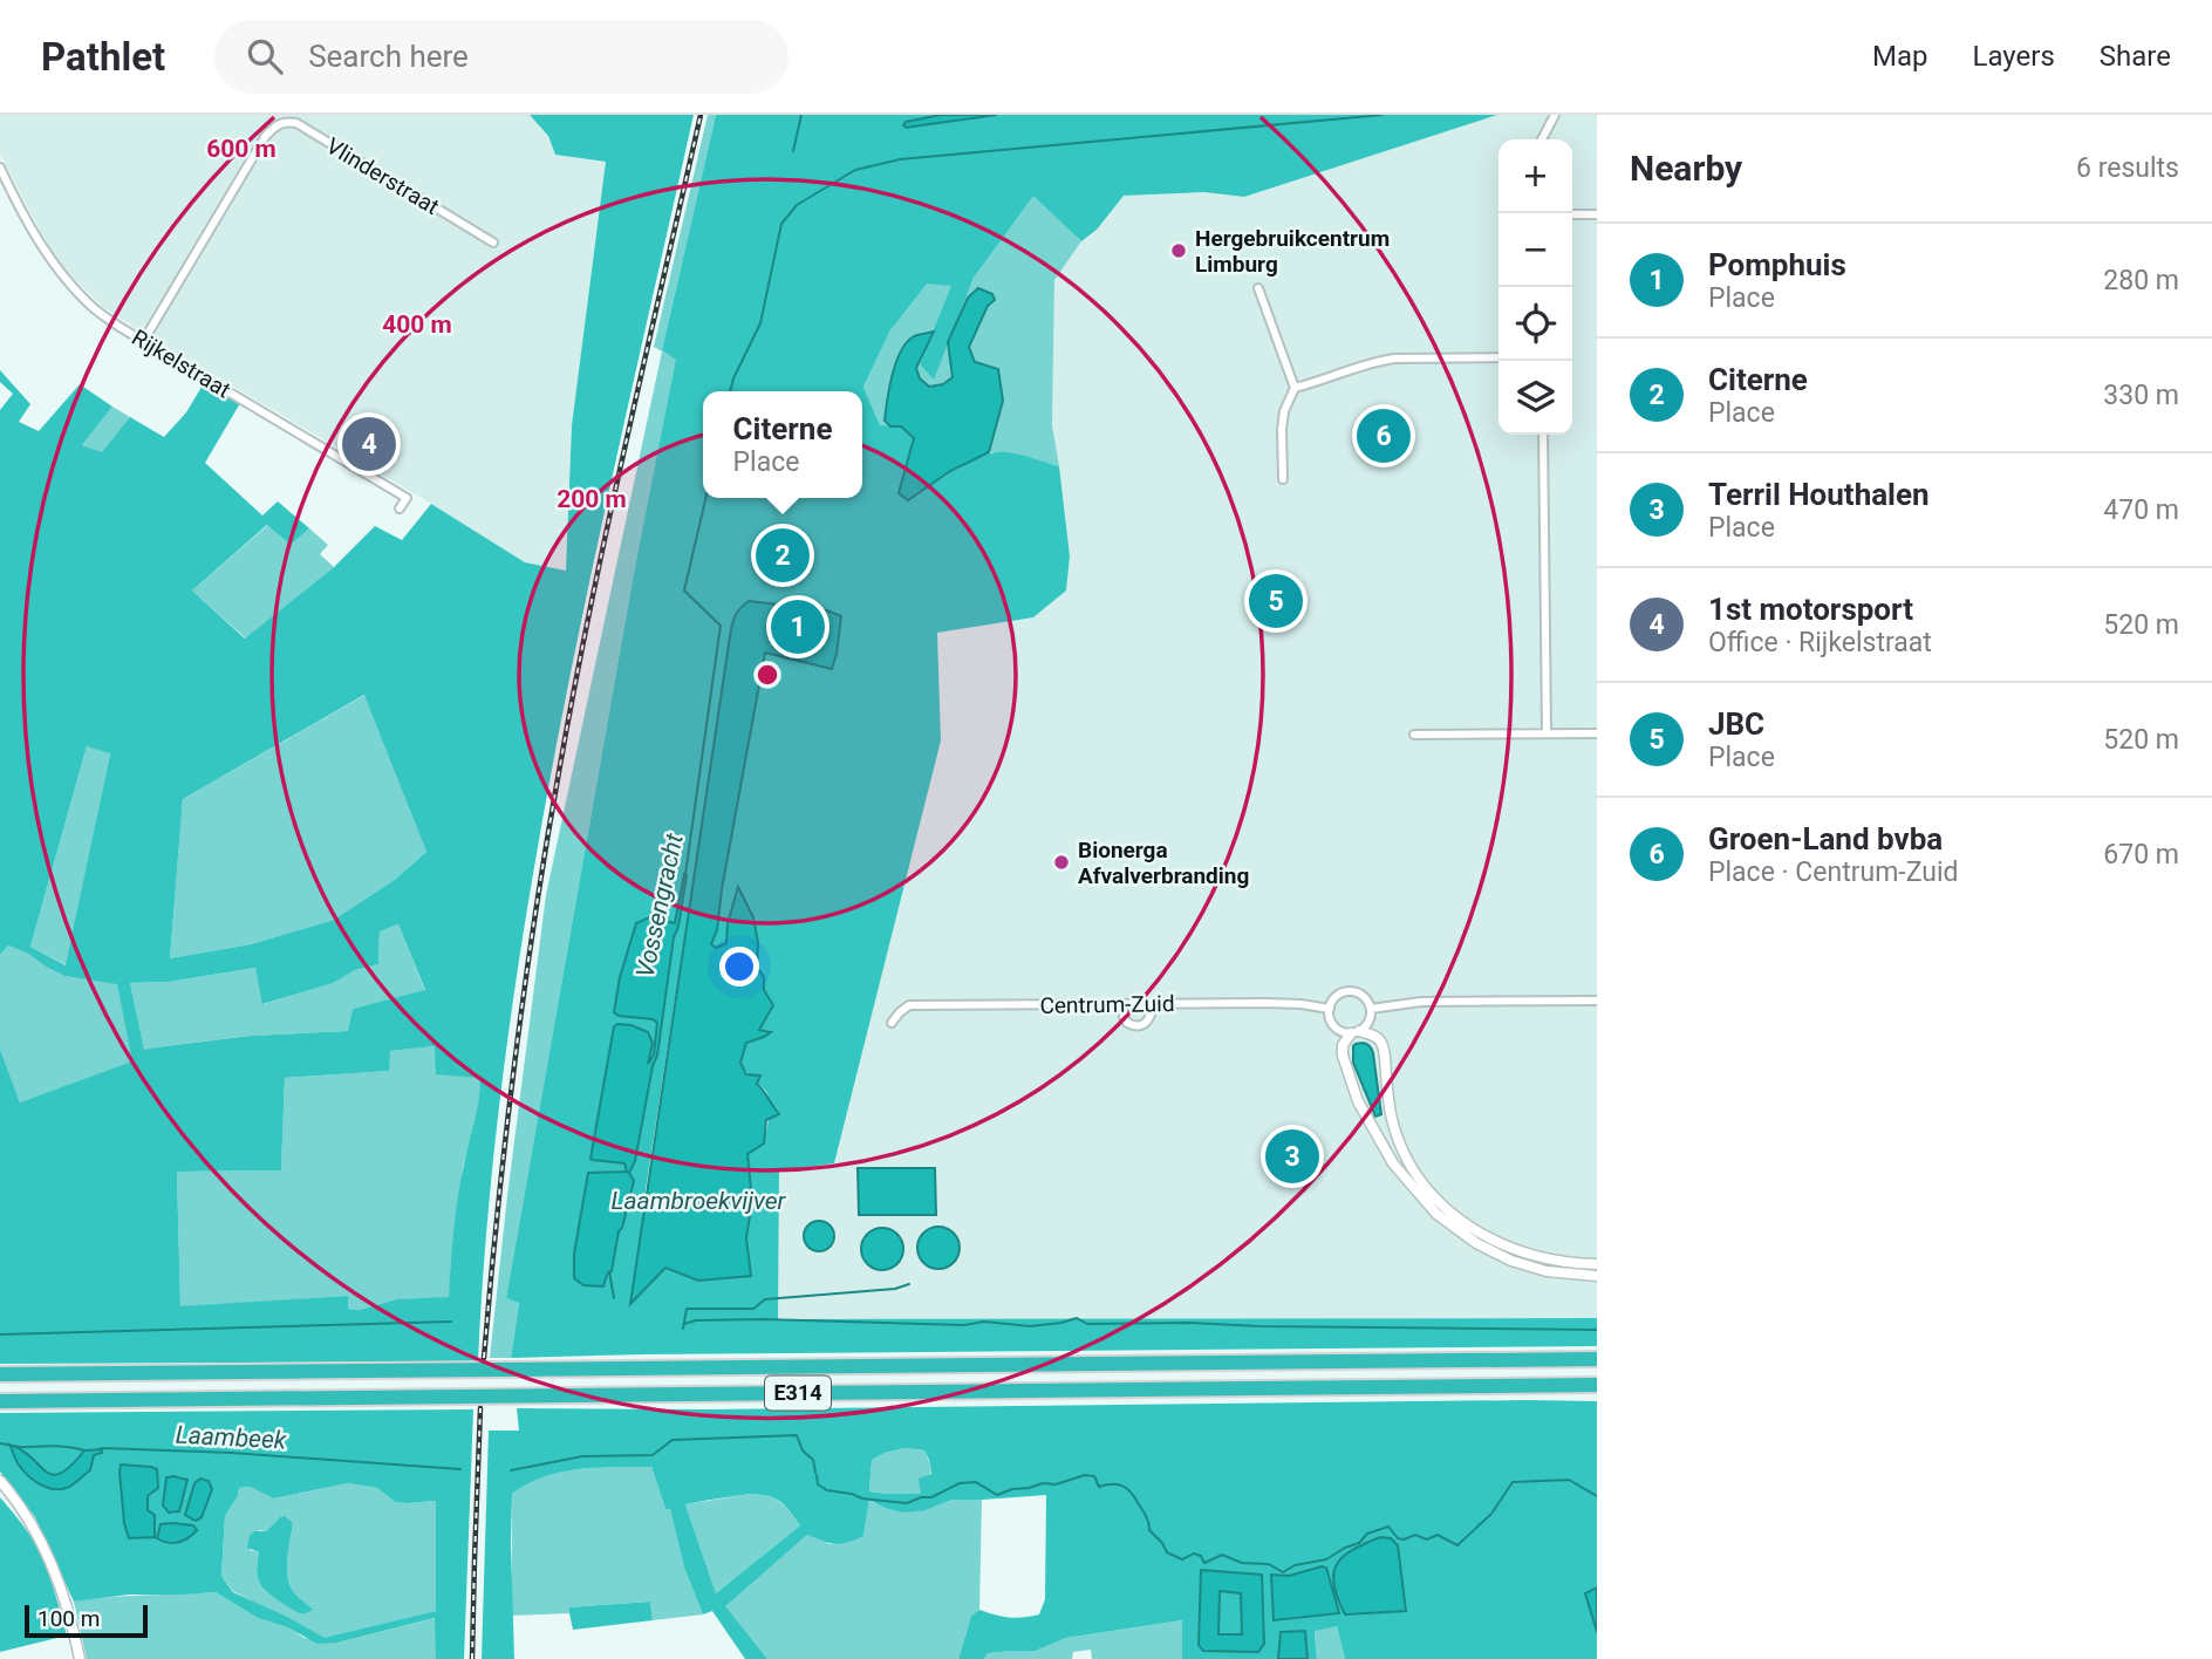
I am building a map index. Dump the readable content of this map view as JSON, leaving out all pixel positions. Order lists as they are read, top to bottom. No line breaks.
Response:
{"streets":{"highway":["E314"],"street":["Vlinderstraat","Rijkelstraat","Centrum-Zuid"]},"crossings":[["Vlinderstraat","Rijkelstraat"]],"water":["Vossengracht","Laambroekvijver","Laambeek"],"places":["Hergebruikcentrum Limburg","Bionerga Afvalverbranding"],"scale_bar":"100 m","page":{"header":"Pathlet","search":"Search here","nav":["Map","Layers","Share"],"heading":["Nearby","6 results"],"map_buttons":["+","−"],"list":[{"mark":"1","name":"Pomphuis","note":"Place","value":"280 m"},{"mark":"2","name":"Citerne","note":"Place","value":"330 m"},{"mark":"3","name":"Terril Houthalen","note":"Place","value":"470 m"},{"mark":"4","name":"1st motorsport","note":"Office · Rijkelstraat","value":"520 m"},{"mark":"5","name":"JBC","note":"Place","value":"520 m"},{"mark":"6","name":"Groen-Land bvba","note":"Place · Centrum-Zuid","value":"670 m"}],"popup":["Citerne","Place"],"pins":["6","4","2","5","1","3"],"scale":"100 m"},"rings":["600 m","400 m","200 m"]}
